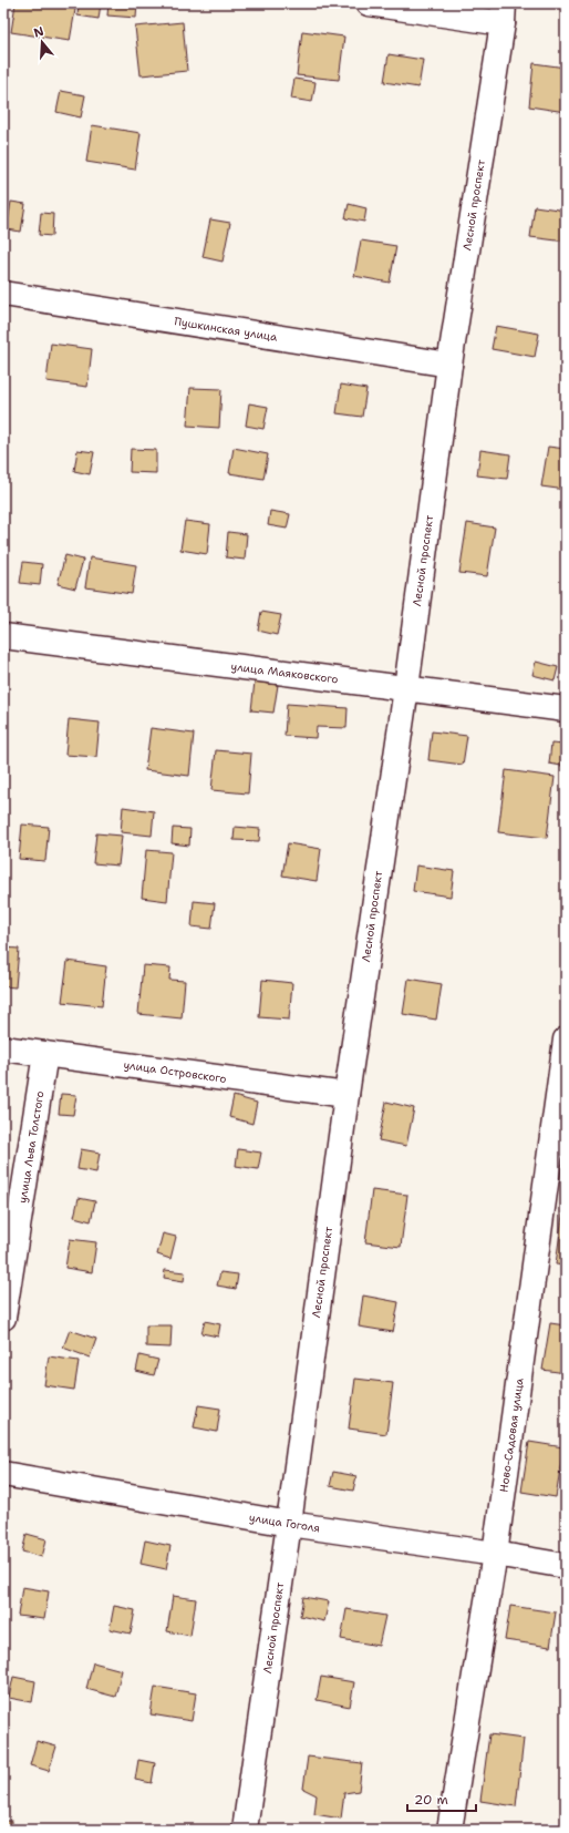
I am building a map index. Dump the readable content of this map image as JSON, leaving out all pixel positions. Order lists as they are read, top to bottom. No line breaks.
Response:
{"streets":{"street":["Лесной проспект","Пушкинская улица","улица Маяковского","улица Островского","улица Льва Толстого","Ново-Садовая улица","улица Гоголя"]},"crossings":[["Лесной проспект","Пушкинская улица"],["Лесной проспект","улица Маяковского"],["Лесной проспект","улица Островского"],["Лесной проспект","улица Гоголя"],["улица Островского","улица Льва Толстого"],["Ново-Садовая улица","улица Гоголя"]],"scale_bar":"20 m","north":"top"}
